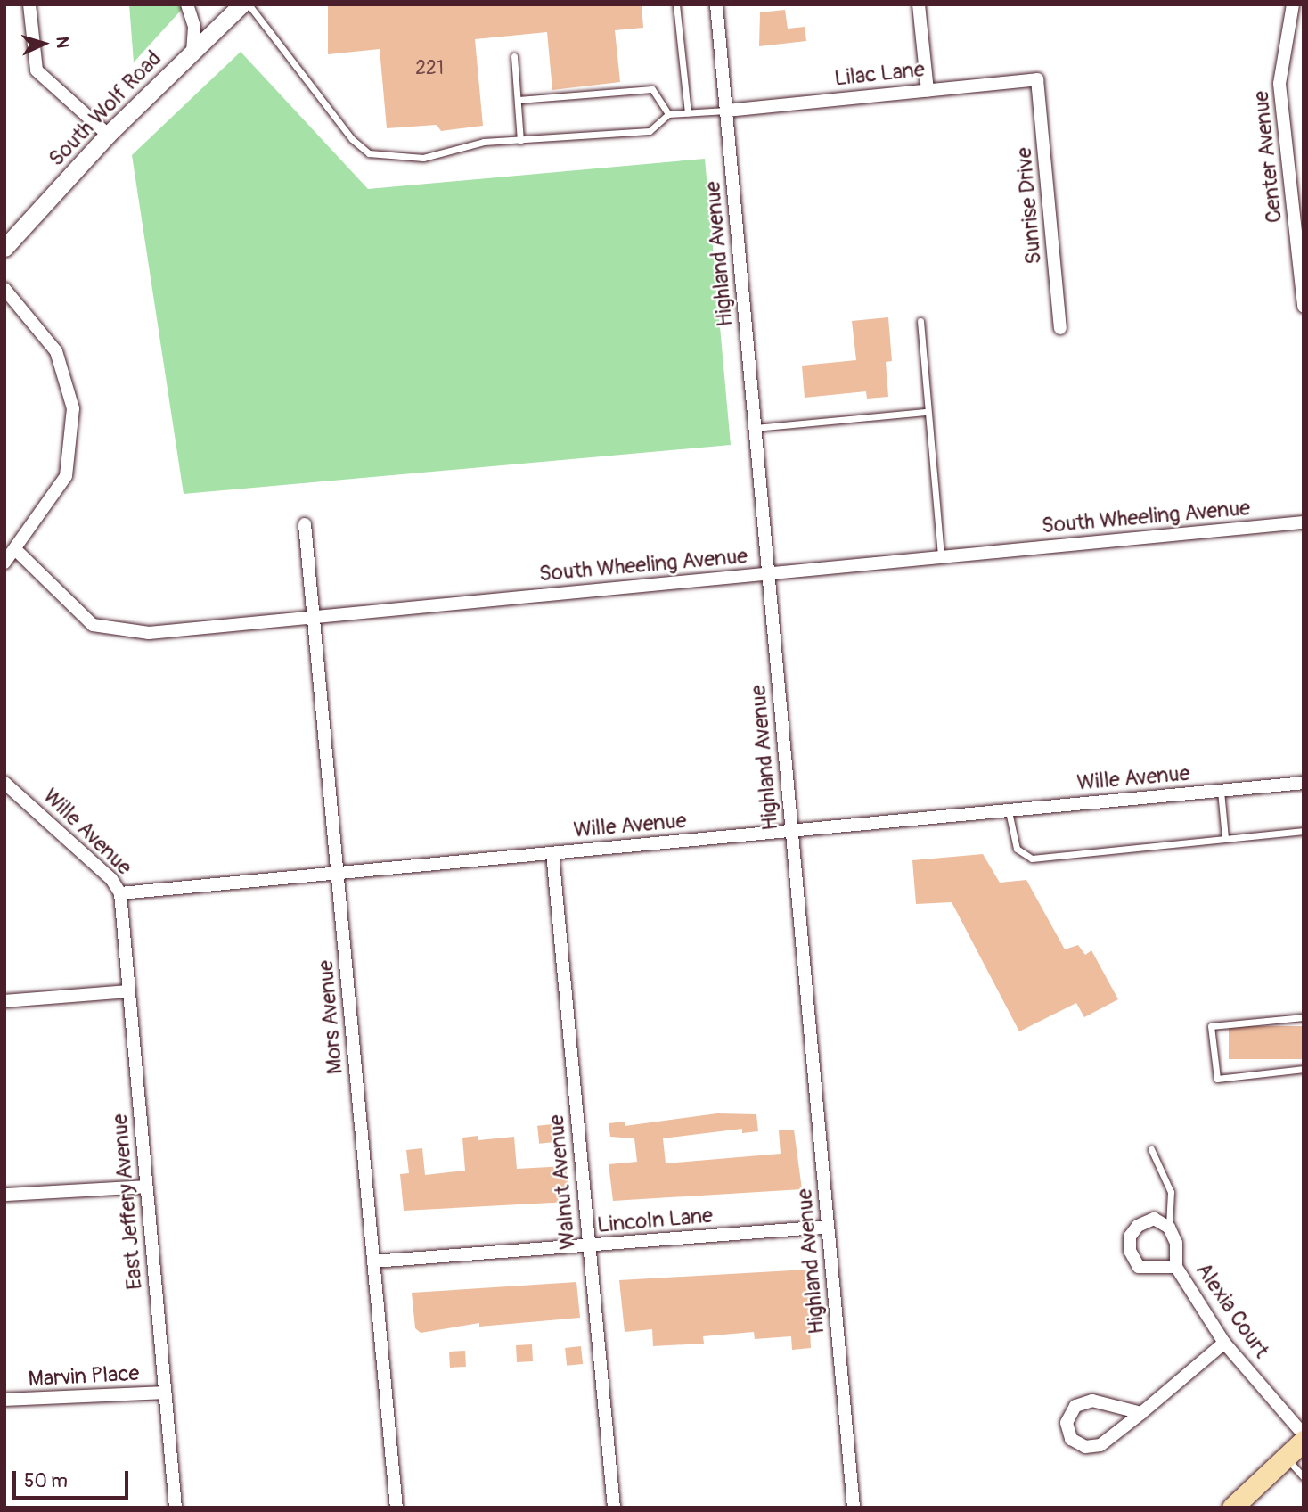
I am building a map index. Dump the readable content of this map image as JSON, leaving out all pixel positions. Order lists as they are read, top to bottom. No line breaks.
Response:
{"streets":{"main road":["South Wolf Road"],"street":["Lilac Lane","Center Avenue","Sunrise Drive","Highland Avenue","South Wheeling Avenue","Wille Avenue","Mors Avenue","Walnut Avenue","East Jeffery Avenue","Lincoln Lane","Alexia Court","Marvin Place"]},"crossings":[["Lilac Lane","Sunrise Drive"],["Lilac Lane","Highland Avenue"],["Highland Avenue","South Wheeling Avenue"],["Highland Avenue","Wille Avenue"],["Highland Avenue","Lincoln Lane"],["South Wheeling Avenue","Mors Avenue"],["Wille Avenue","Mors Avenue"],["Wille Avenue","Walnut Avenue"],["Wille Avenue","East Jeffery Avenue"],["Mors Avenue","Lincoln Lane"],["Walnut Avenue","Lincoln Lane"],["East Jeffery Avenue","Marvin Place"]],"house_numbers":["221"],"scale_bar":"50 m","north":"right"}
